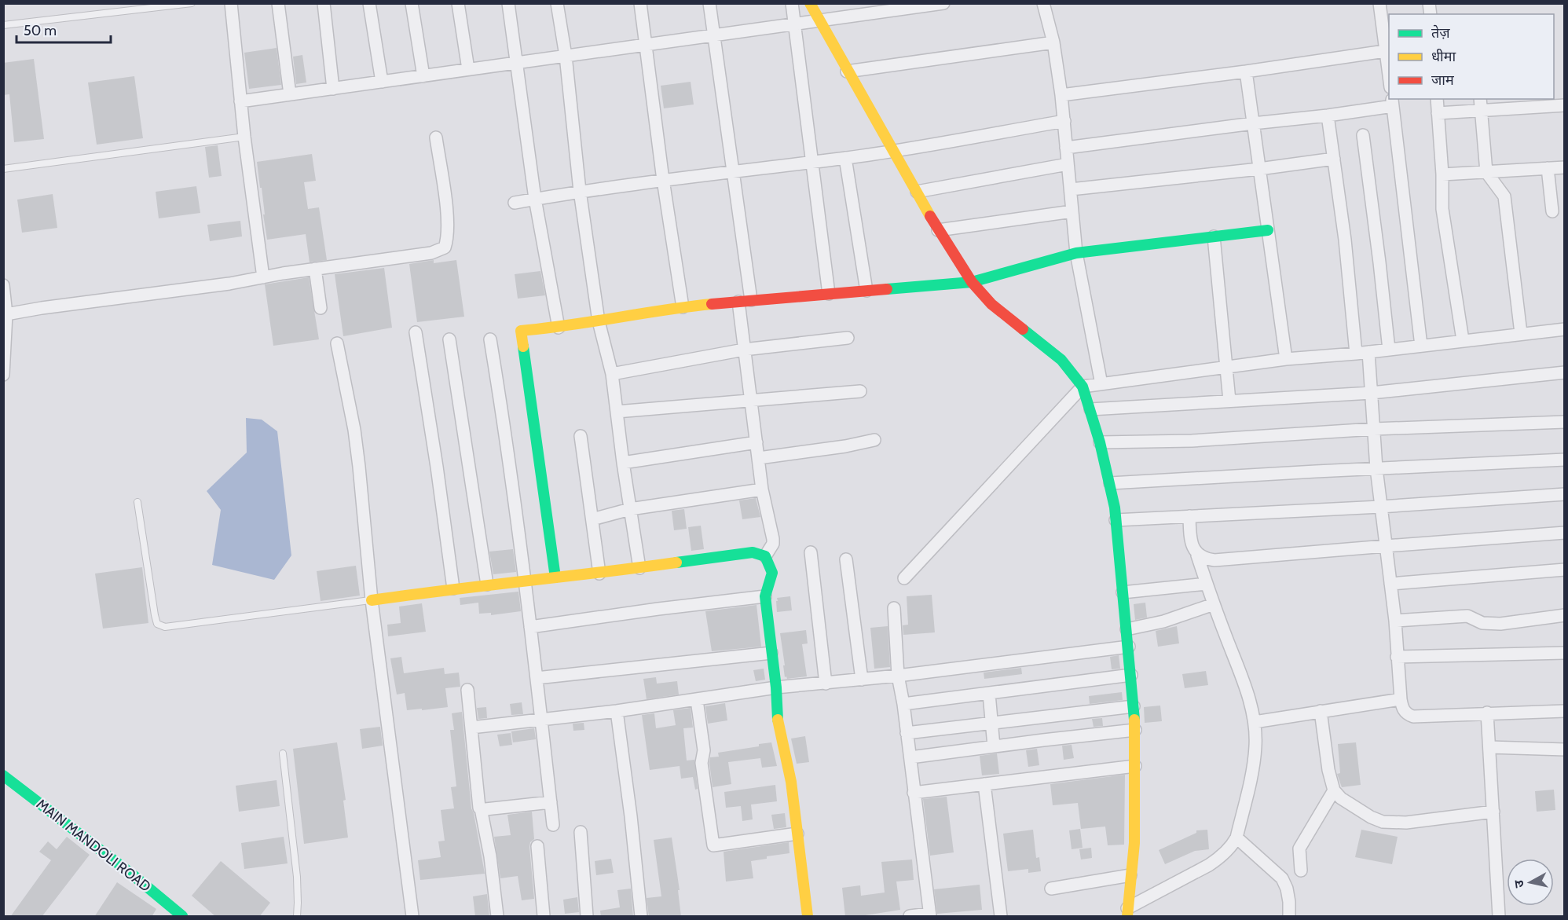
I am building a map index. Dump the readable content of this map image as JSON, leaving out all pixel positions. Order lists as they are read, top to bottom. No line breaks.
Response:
{"streets":{"street":["MAIN MANDOLI ROAD"]},"legend":["तेज़","धीमा","जाम"],"scale_bar":"50 m","north":"left"}
